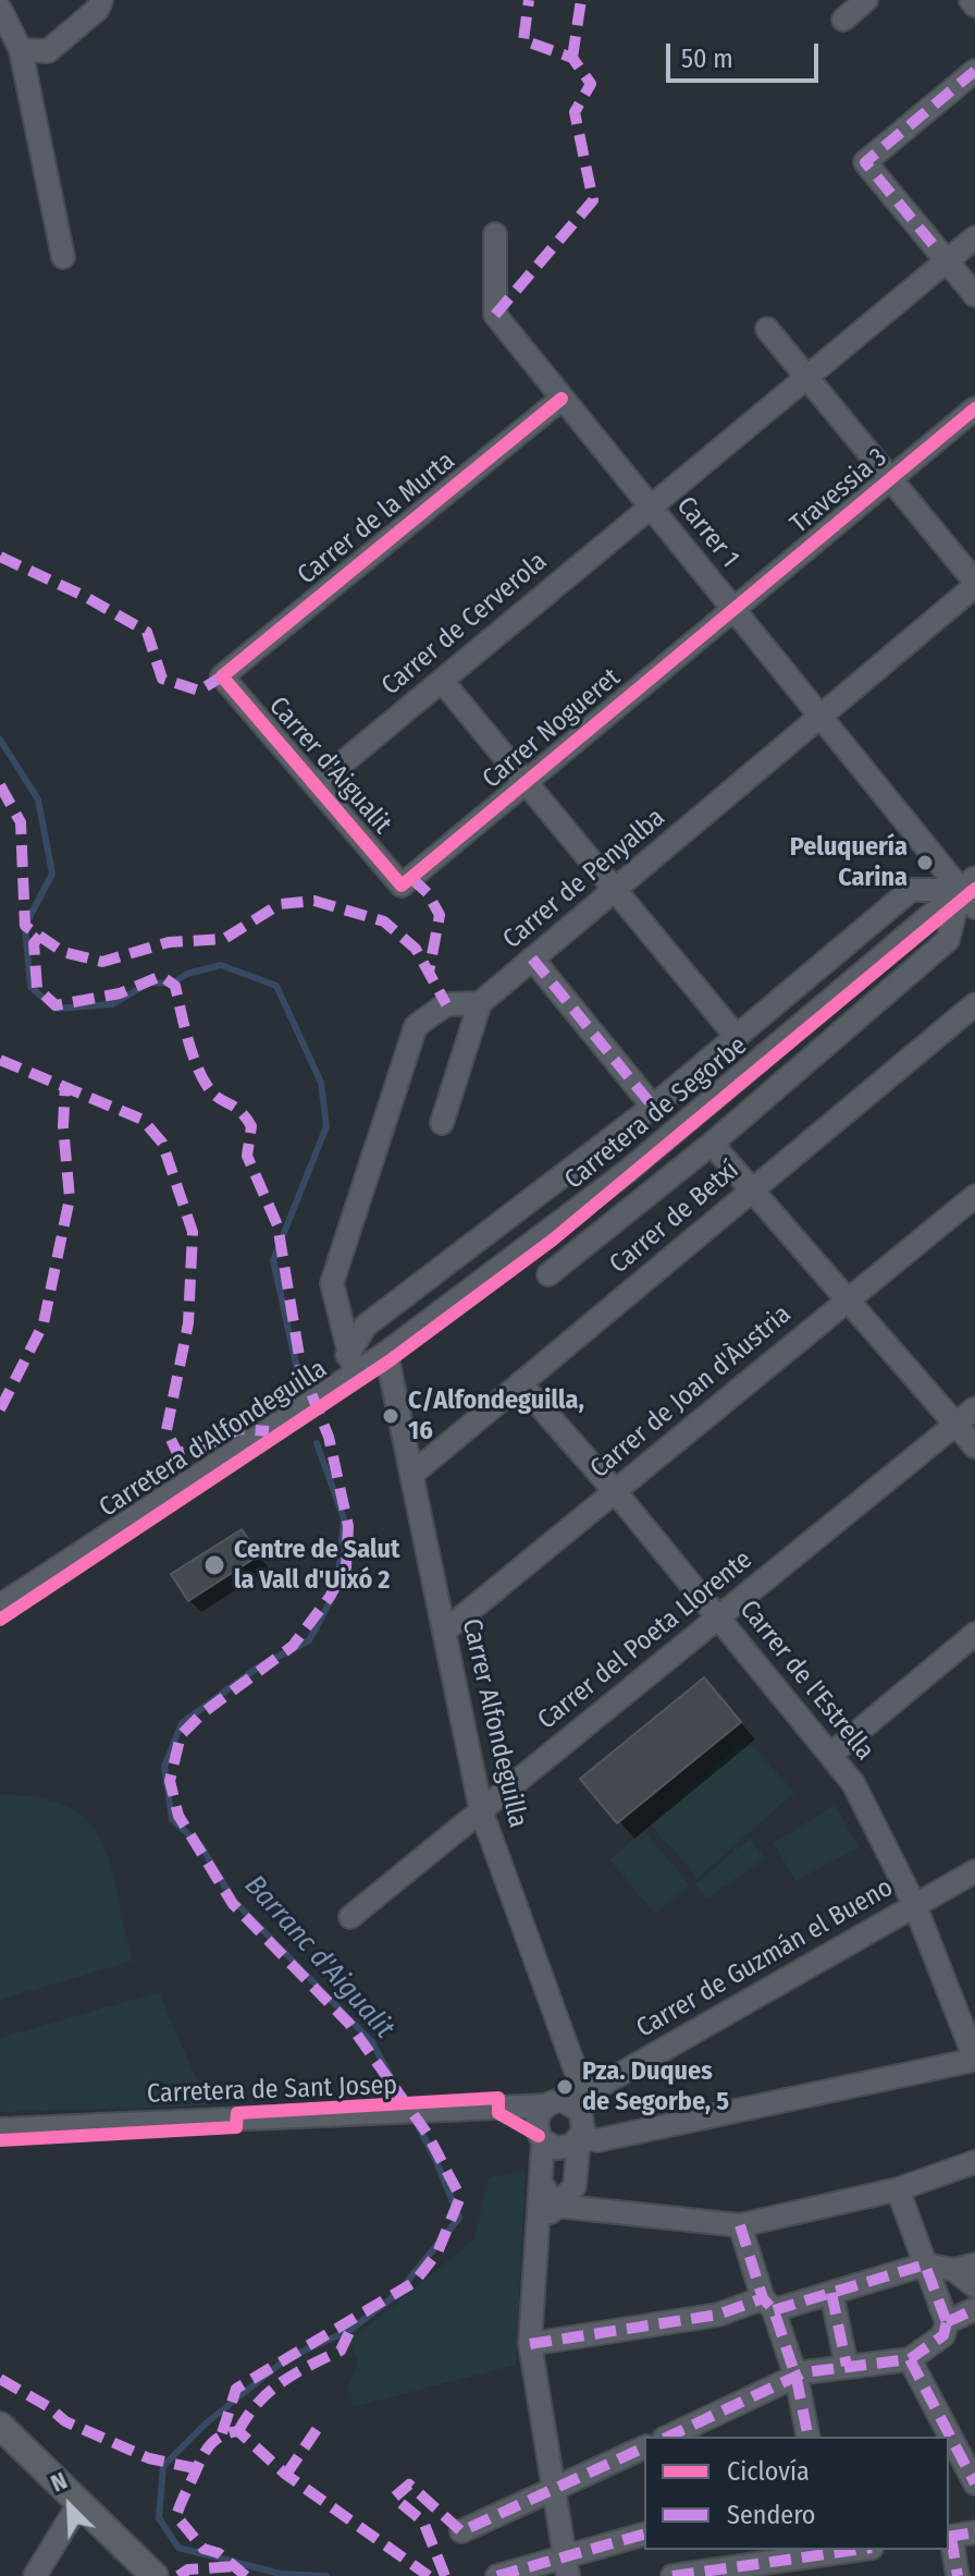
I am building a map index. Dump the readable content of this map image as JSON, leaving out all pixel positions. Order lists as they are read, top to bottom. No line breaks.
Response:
{"streets":{"street":["Travessia 3","Carrer de la Murta","Carrer 1","Carrer de Cerverola","Carrer Nogueret","Carrer d'Aigualit","Carrer de Penyalba","Carretera de Segorbe","Carrer de Betxí","Carrer de Joan d'Àustria","Carretera d'Alfondeguilla","Carrer del Poeta Llorente","Carrer de l'Estrella","Carrer Alfondeguilla","Carrer de Guzmán el Bueno","Carretera de Sant Josep"]},"crossings":[["Travessia 3","Carrer 1"],["Travessia 3","Carrer Nogueret"],["Carrer de la Murta","Carrer 1"],["Carrer de la Murta","Carrer d'Aigualit"],["Carrer 1","Carrer de Cerverola"],["Carrer 1","Carrer Nogueret"],["Carrer 1","Carrer de Penyalba"],["Carrer 1","Carretera de Segorbe"],["Carrer de Cerverola","Carrer d'Aigualit"],["Carrer Nogueret","Carrer d'Aigualit"],["Carretera de Segorbe","Carretera d'Alfondeguilla"],["Carretera de Segorbe","Carrer Alfondeguilla"],["Carrer de Betxí","Carrer de l'Estrella"],["Carrer de Betxí","Carrer Alfondeguilla"],["Carrer de Joan d'Àustria","Carrer de l'Estrella"],["Carrer de Joan d'Àustria","Carrer Alfondeguilla"],["Carrer del Poeta Llorente","Carrer de l'Estrella"],["Carrer del Poeta Llorente","Carrer Alfondeguilla"],["Carrer de l'Estrella","Carrer de Guzmán el Bueno"],["Carrer Alfondeguilla","Carrer de Guzmán el Bueno"],["Carrer Alfondeguilla","Carretera de Sant Josep"],["Carrer de Guzmán el Bueno","Carretera de Sant Josep"]],"water":["Barranc d'Aigualit"],"places":["Peluquería Carina","C/Alfondeguilla, 16","Centre de Salut la Vall d'Uixó 2","Pza. Duques de Segorbe, 5"],"legend":["Ciclovía","Sendero"],"scale_bar":"50 m","north":"top left"}
